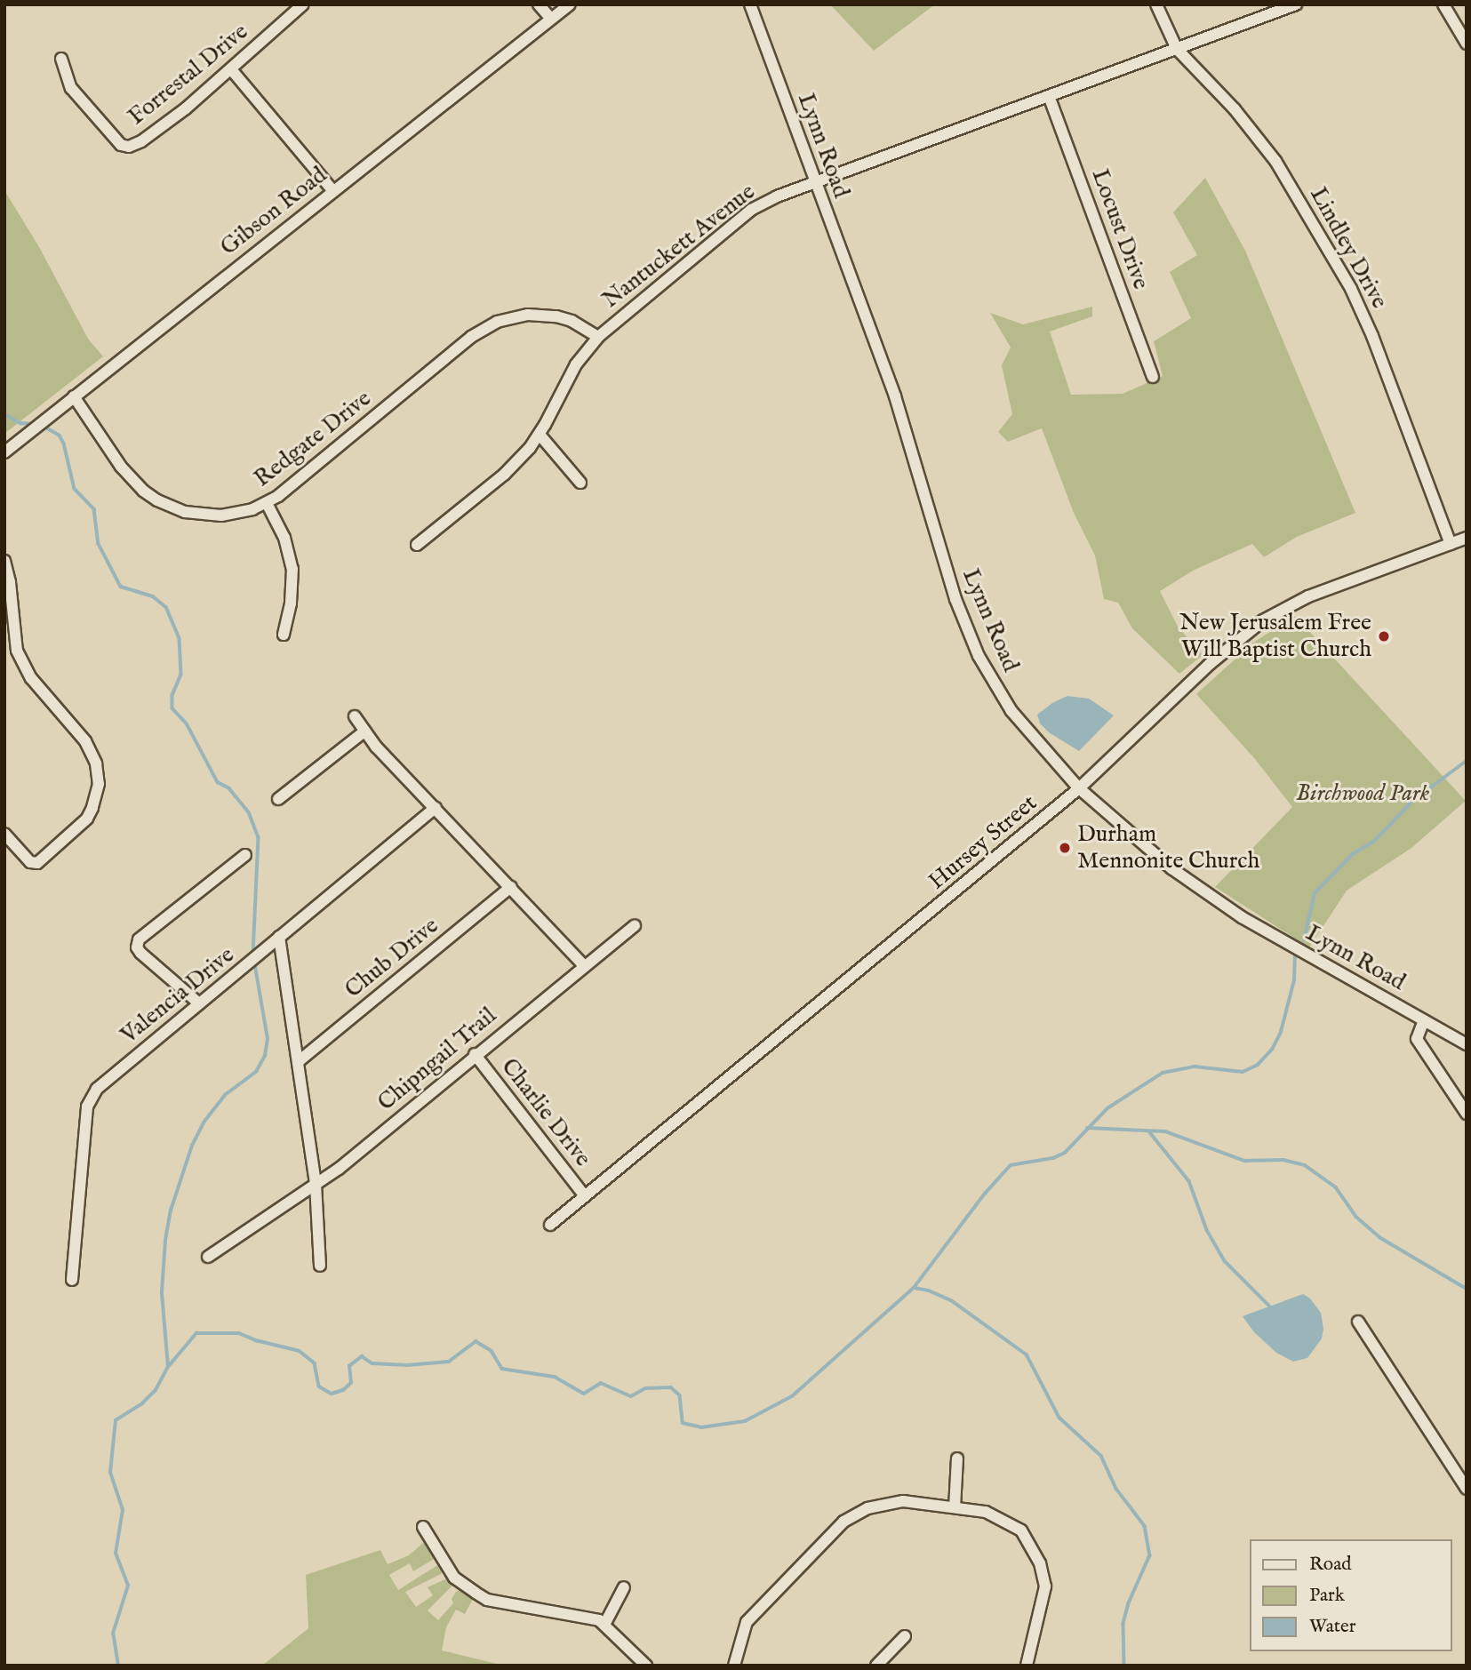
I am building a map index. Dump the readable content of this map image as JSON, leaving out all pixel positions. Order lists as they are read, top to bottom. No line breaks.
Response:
{"streets":{"street":["Forrestal Drive","Lynn Road","Gibson Road","Locust Drive","Nantuckett Avenue","Lindley Drive","Redgate Drive","Hursey Street","Chub Drive","Valencia Drive","Chipngail Trail","Charlie Drive"]},"crossings":[["Lynn Road","Nantuckett Avenue"],["Lynn Road","Hursey Street"],["Gibson Road","Redgate Drive"],["Locust Drive","Nantuckett Avenue"],["Nantuckett Avenue","Lindley Drive"],["Nantuckett Avenue","Redgate Drive"],["Lindley Drive","Hursey Street"],["Hursey Street","Charlie Drive"],["Chipngail Trail","Charlie Drive"]],"parks":["Birchwood Park"],"places":["New Jerusalem Free Will Baptist Church","Durham Mennonite Church"],"legend":["Road","Park","Water"]}
